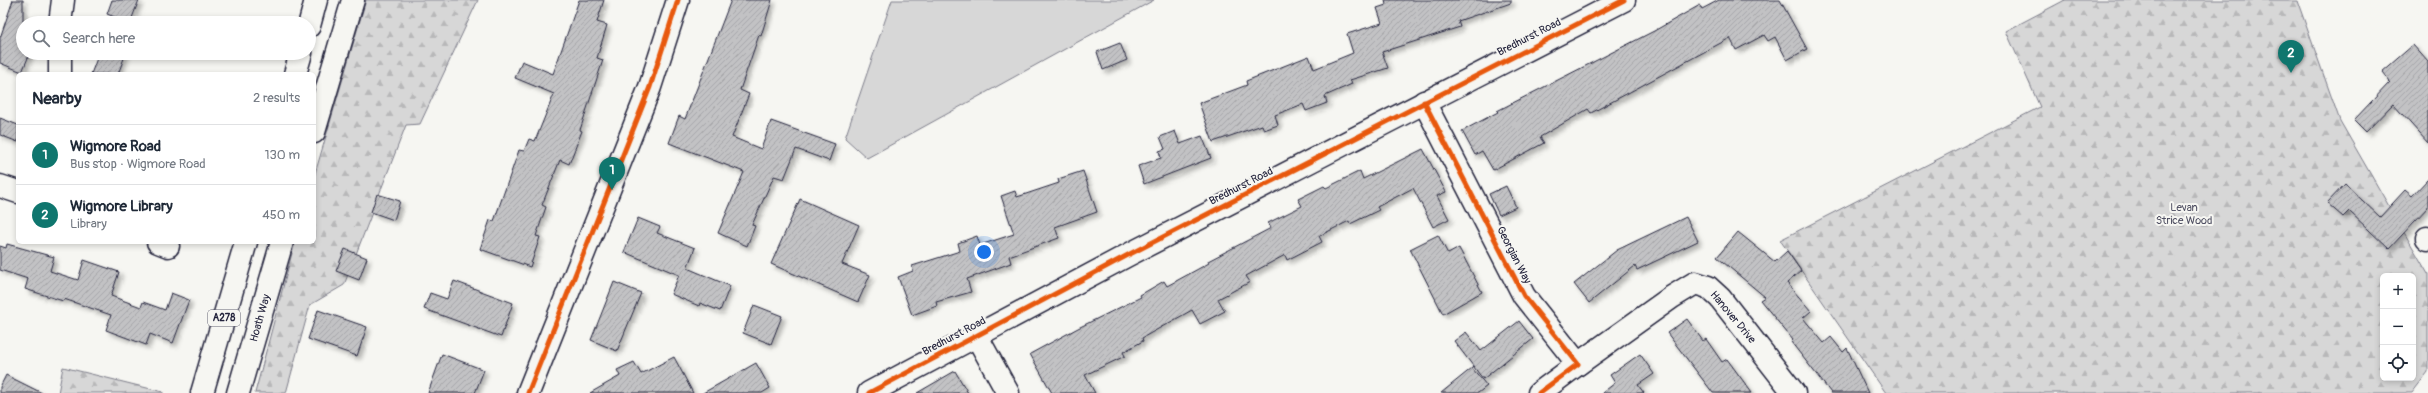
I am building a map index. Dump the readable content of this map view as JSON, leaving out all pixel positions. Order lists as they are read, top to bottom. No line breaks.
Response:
{"streets":{"street":["Bredhurst Road","Georgian Way","Hanover Drive","A278","Hoath Way"]},"crossings":[["Bredhurst Road","Georgian Way"],["Georgian Way","Hanover Drive"]],"parks":["Levan Strice Wood"],"page":{"search":"Search here","pins":["2","1"],"heading":["Nearby","2 results"],"list":[{"mark":"1","name":"Wigmore Road","note":"Bus stop · Wigmore Road","value":"130 m"},{"mark":"2","name":"Wigmore Library","note":"Library","value":"450 m"}],"map_buttons":["+","−"]}}
